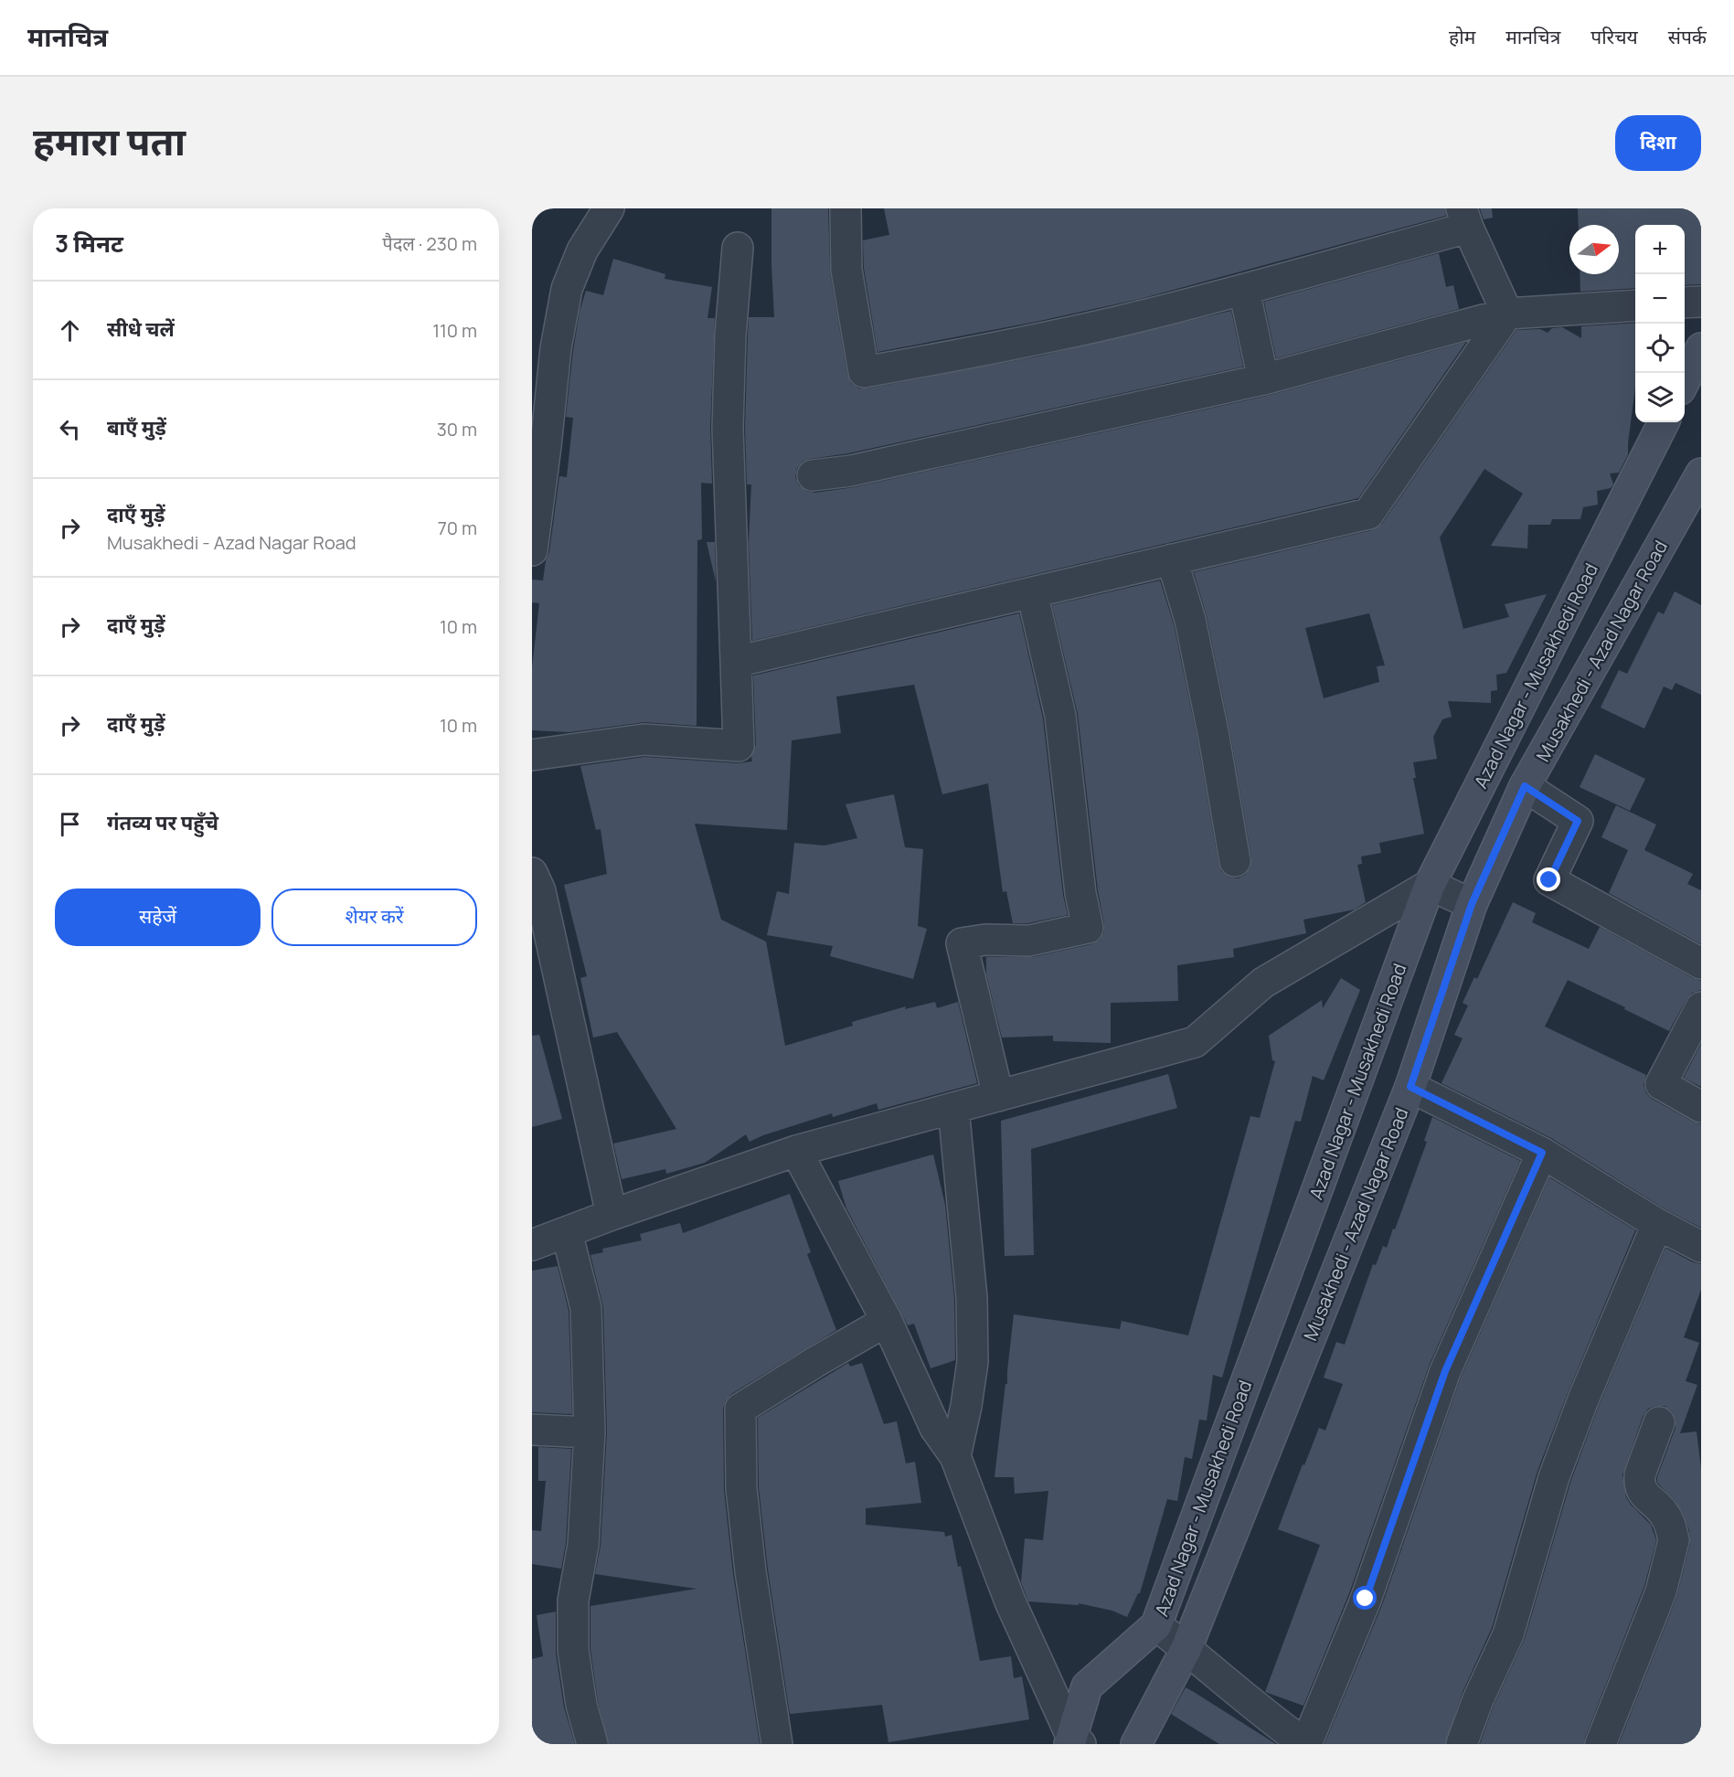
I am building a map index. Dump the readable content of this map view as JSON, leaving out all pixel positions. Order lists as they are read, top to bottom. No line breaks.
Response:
{"streets":{"main road":["Musakhedi - Azad Nagar Road","Azad Nagar - Musakhedi Road"]},"north":"right","page":{"header":"मानचित्र","nav":["होम","मानचित्र","परिचय","संपर्क"],"title":"हमारा पता","buttons":["दिशा",["सहेजें","शेयर करें"]],"heading":["3 मिनट","पैदल · 230 m"],"map_buttons":["+","−"],"list":[["सीधे चलें","110 m"],["बाएँ मुड़ें","30 m"],["दाएँ मुड़ें","Musakhedi - Azad Nagar Road","70 m"],["दाएँ मुड़ें","10 m"],["दाएँ मुड़ें","10 m"],"गंतव्य पर पहुँचे"]}}
